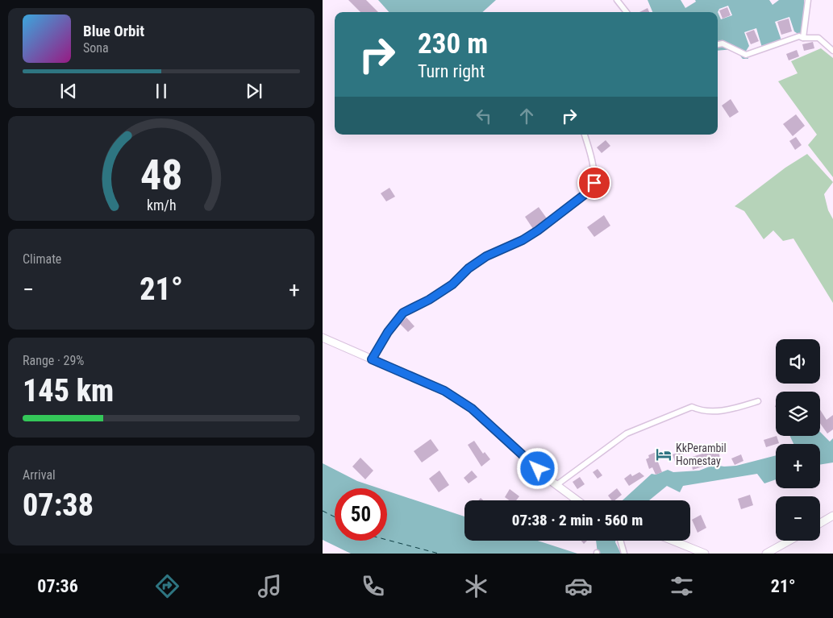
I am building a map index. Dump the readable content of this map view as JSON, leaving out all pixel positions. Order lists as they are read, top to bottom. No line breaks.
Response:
{"places":{"hotel":["KkPerambil Homestay"]},"page":{"turn":["230 m","Turn right"],"song":["Blue Orbit","Sona"],"tile":["Climate",["Range · 29%","145 km"],["Arrival","07:38"]],"heat":["−","21°","+"],"map_buttons":["+","−"],"limit":"50","trip":"07:38 · 2 min · 560 m","tabs":["07:36","21°"],"gauge":["48","km/h"]}}
